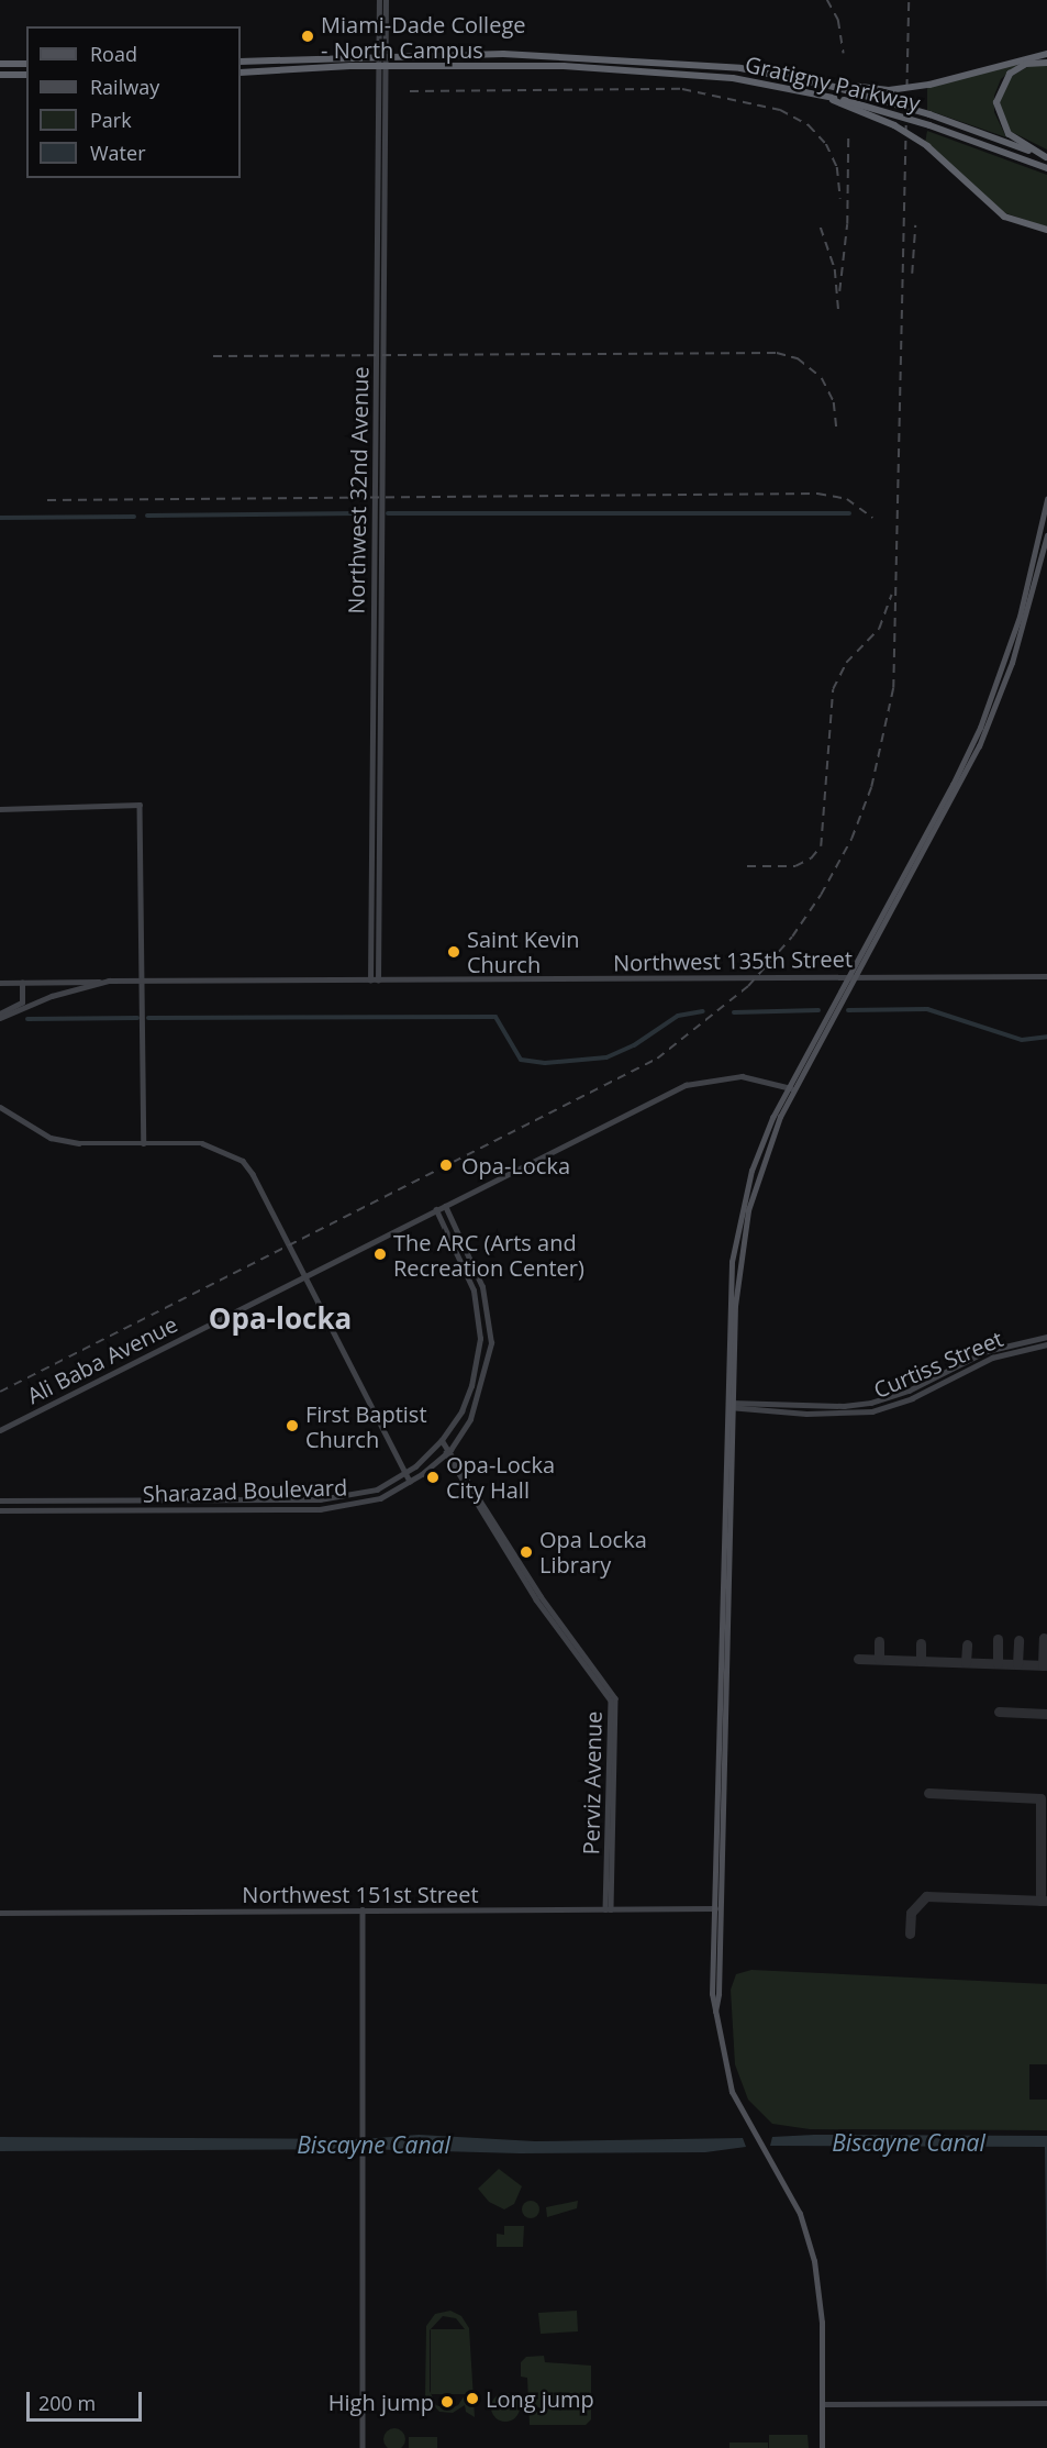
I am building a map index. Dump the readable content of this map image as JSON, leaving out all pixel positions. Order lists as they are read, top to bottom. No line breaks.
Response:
{"streets":{"highway":["Gratigny Parkway"],"street":["Northwest 32nd Avenue","Northwest 135th Street","Ali Baba Avenue","Curtiss Street","Sharazad Boulevard","Perviz Avenue","Northwest 151st Street"]},"crossings":[["Gratigny Parkway","Northwest 32nd Avenue"],["Northwest 32nd Avenue","Northwest 135th Street"],["Ali Baba Avenue","Sharazad Boulevard"],["Sharazad Boulevard","Perviz Avenue"],["Perviz Avenue","Northwest 151st Street"]],"districts":["Opa-locka"],"water":["Biscayne Canal"],"places":["Miami-Dade College - North Campus","Saint Kevin Church","Opa-Locka","The ARC (Arts and Recreation Center)","First Baptist Church","Opa-Locka City Hall","Opa Locka Library","Long jump","High jump"],"legend":["Road","Railway","Park","Water"],"scale_bar":"200 m"}
